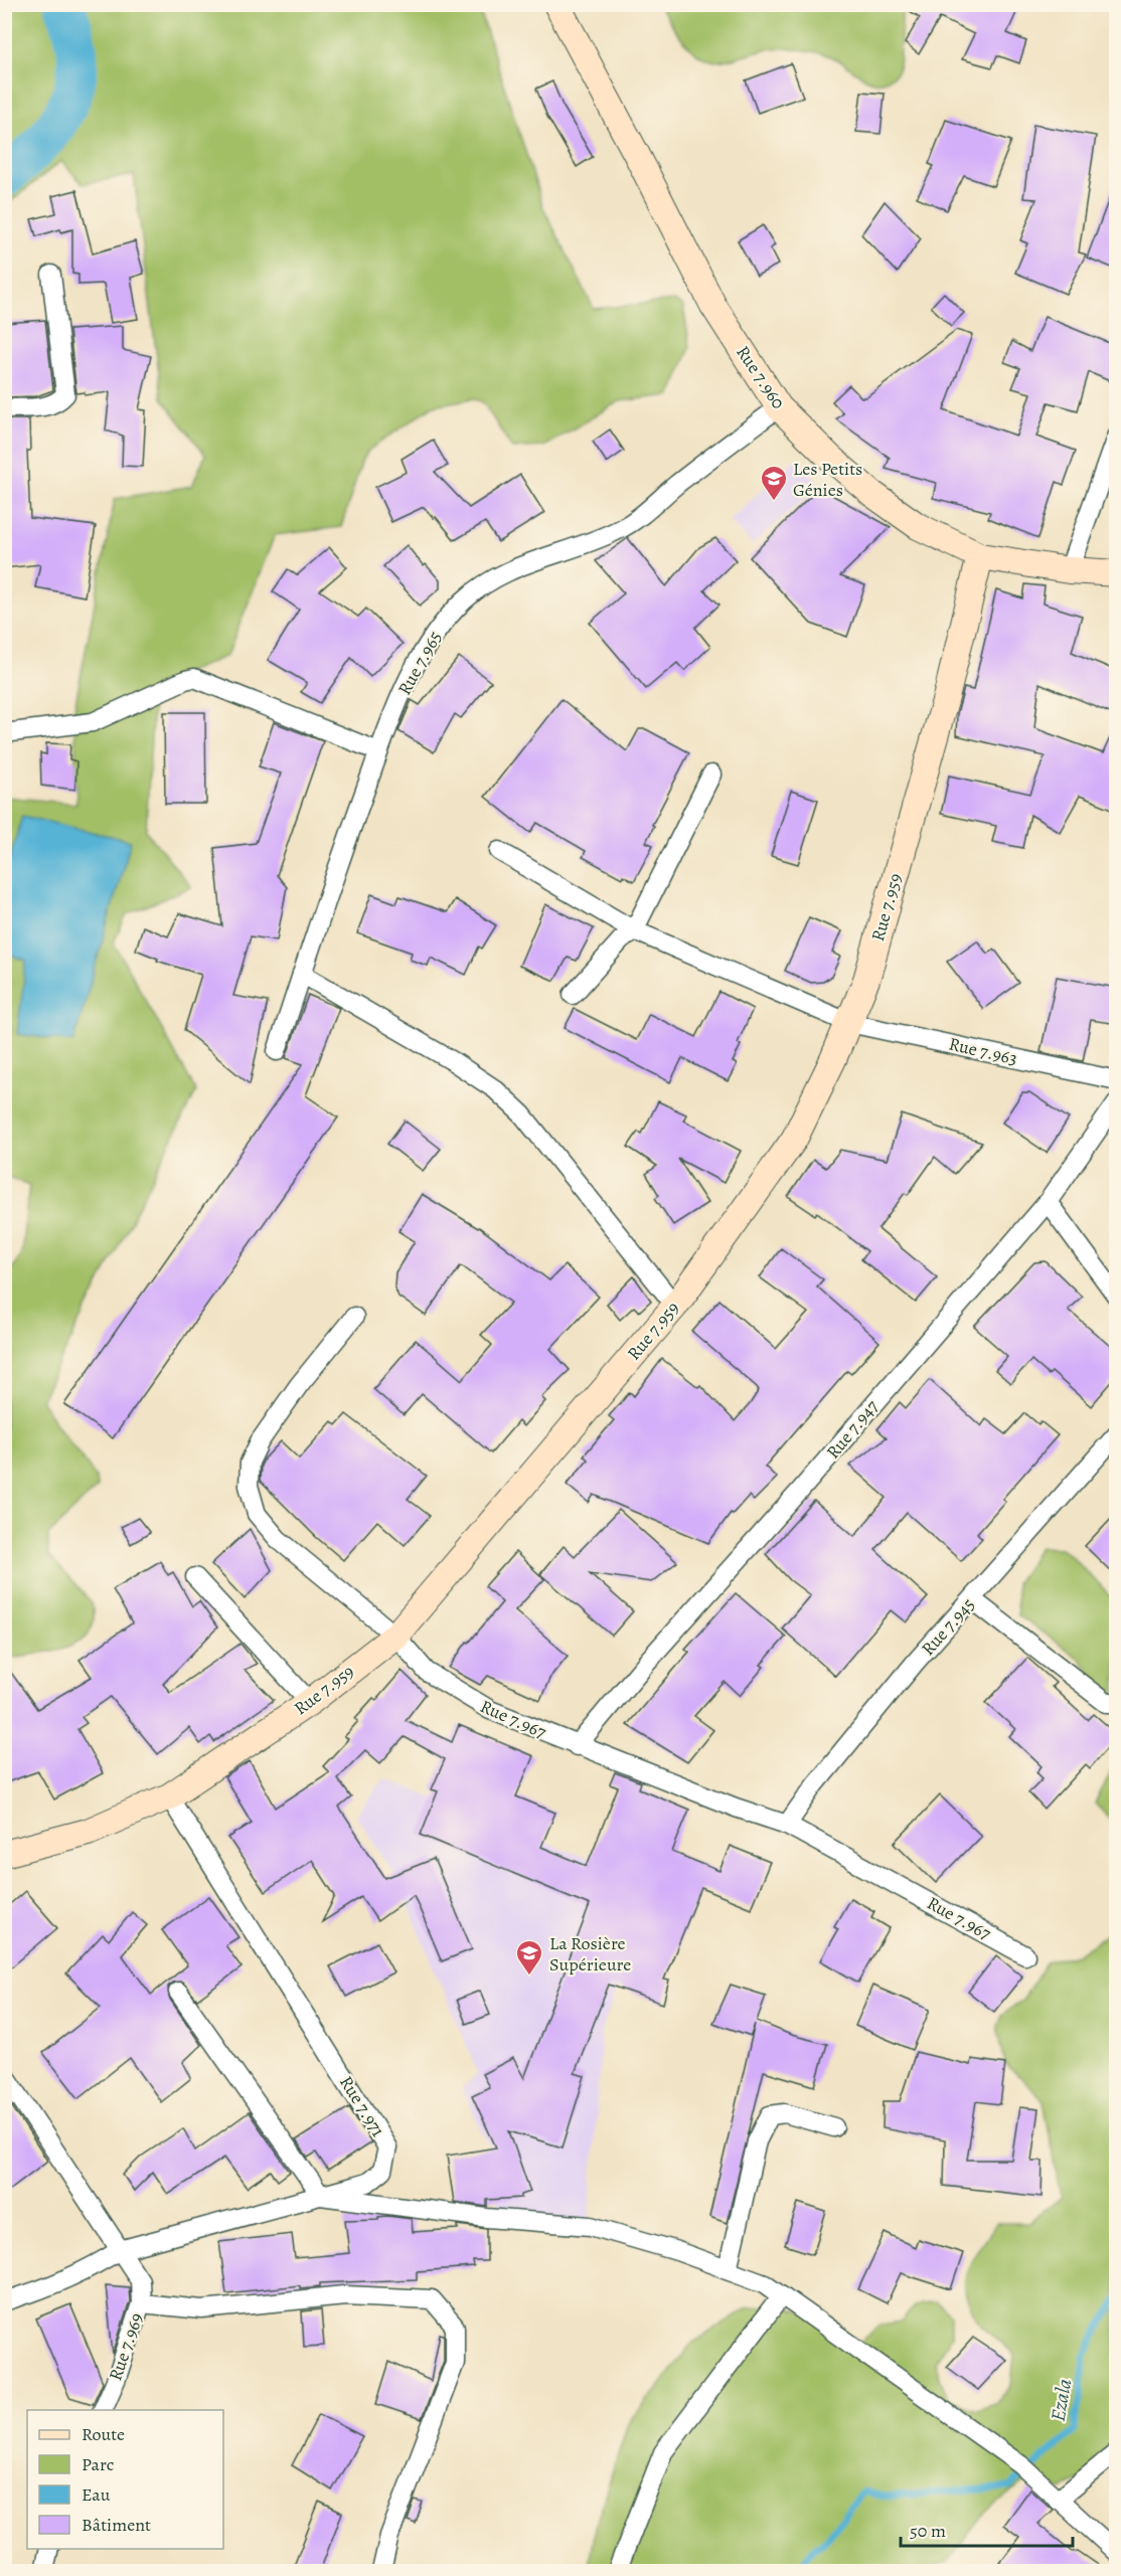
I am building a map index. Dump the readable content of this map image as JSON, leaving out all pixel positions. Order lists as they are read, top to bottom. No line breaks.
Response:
{"streets":{"street":["Rue 7.960","Rue 7.965","Rue 7.959","Rue 7.963","Rue 7.947","Rue 7.945","Rue 7.967","Rue 7.971","Rue 7.969"]},"crossings":[["Rue 7.960","Rue 7.965"],["Rue 7.960","Rue 7.959"],["Rue 7.959","Rue 7.963"],["Rue 7.959","Rue 7.967"],["Rue 7.959","Rue 7.971"],["Rue 7.947","Rue 7.967"],["Rue 7.945","Rue 7.967"],["Rue 7.971","Rue 7.969"]],"water":["Ezala"],"places":{"school or university":["Les Petits Génies","La Rosière Supérieure"]},"legend":["Route","Parc","Eau","Bâtiment"],"scale_bar":"50 m"}
